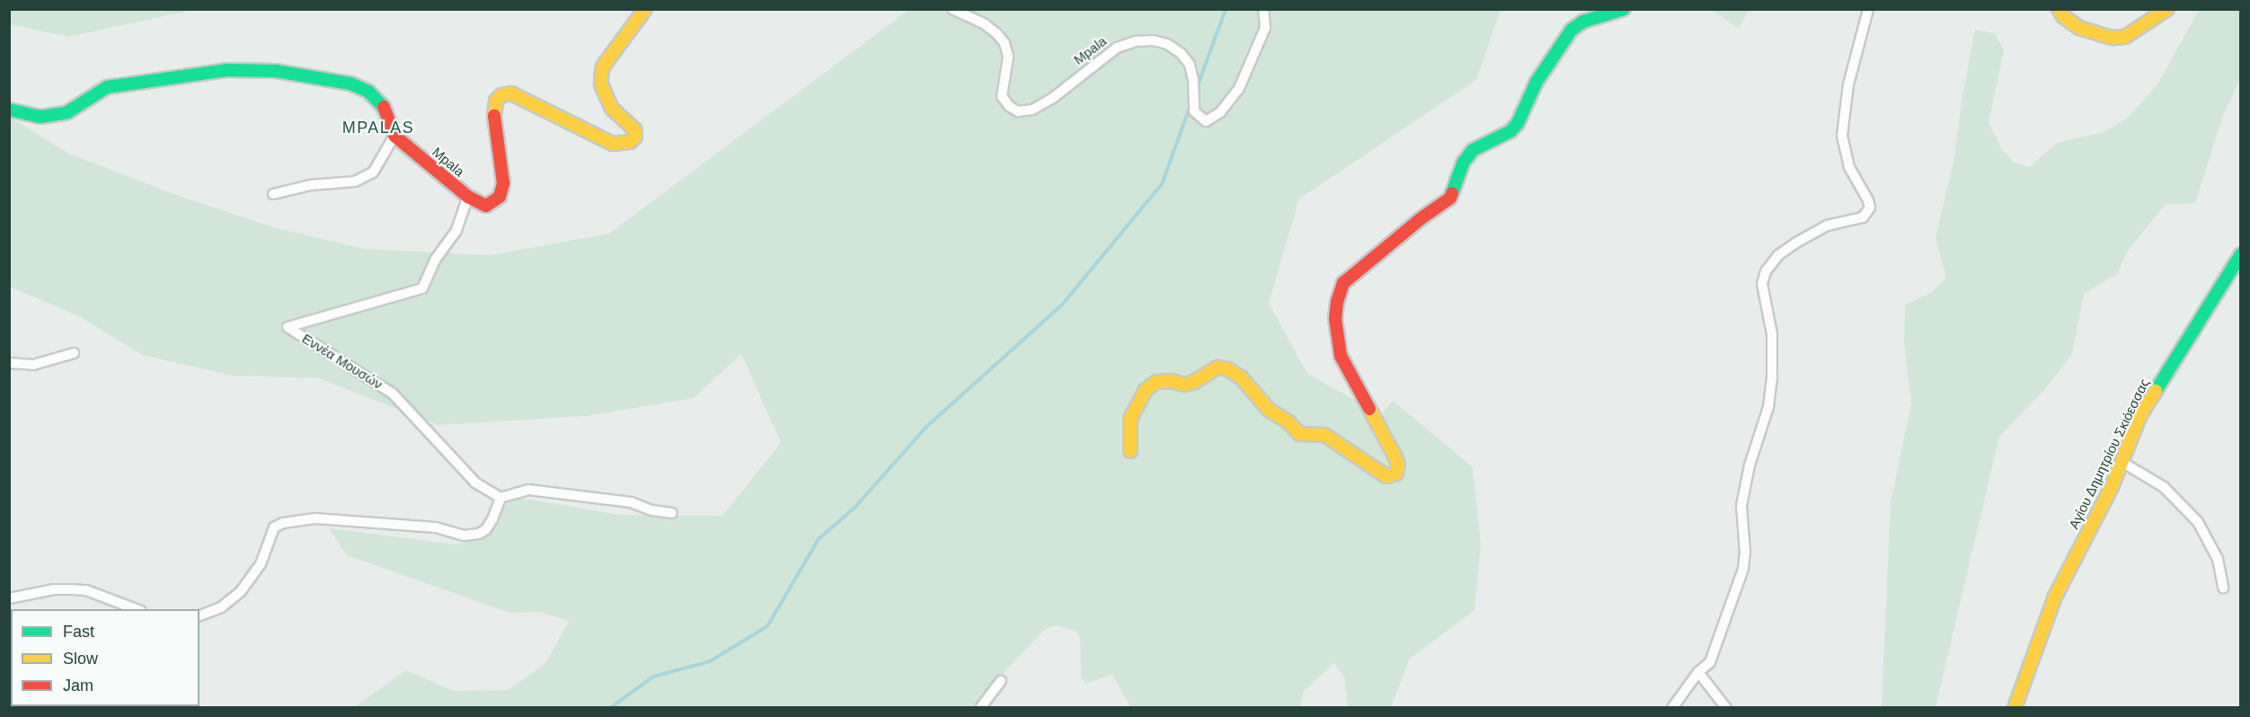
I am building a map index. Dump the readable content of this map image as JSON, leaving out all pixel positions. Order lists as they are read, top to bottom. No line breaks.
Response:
{"streets":{"street":["Mpala","Εννέα Μουσών","Αγίου Δημητρίου Σκιόεσσας"]},"crossings":[["Mpala","Εννέα Μουσών"]],"districts":["MPALAS"],"legend":["Fast","Slow","Jam"]}
